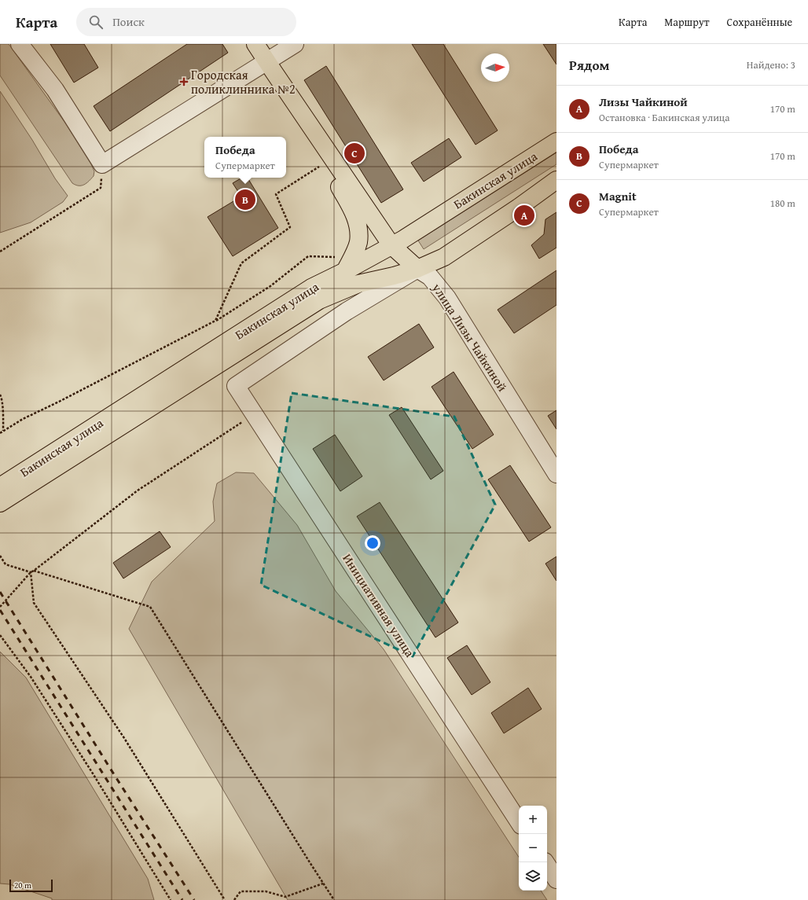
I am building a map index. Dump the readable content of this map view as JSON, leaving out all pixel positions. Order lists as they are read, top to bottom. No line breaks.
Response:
{"streets":{"main road":["Бакинская улица","улица Лизы Чайкиной"],"street":["Инициативная улица"]},"crossings":[["Бакинская улица","улица Лизы Чайкиной"]],"places":{"health":["Городская поликлинника №2"]},"scale_bar":"20 m","north":"right","page":{"header":"Карта","search":"Поиск","nav":["Карта","Маршрут","Сохранённые"],"heading":["Рядом","Найдено: 3"],"list":[{"mark":"A","name":"Лизы Чайкиной","note":"Остановка · Бакинская улица","value":"170 m"},{"mark":"B","name":"Победа","note":"Супермаркет","value":"170 m"},{"mark":"C","name":"Magnit","note":"Супермаркет","value":"180 m"}],"popup":["Победа","Супермаркет"],"pins":["C","B","A"],"map_buttons":["+","−"],"scale":"20 m"}}
